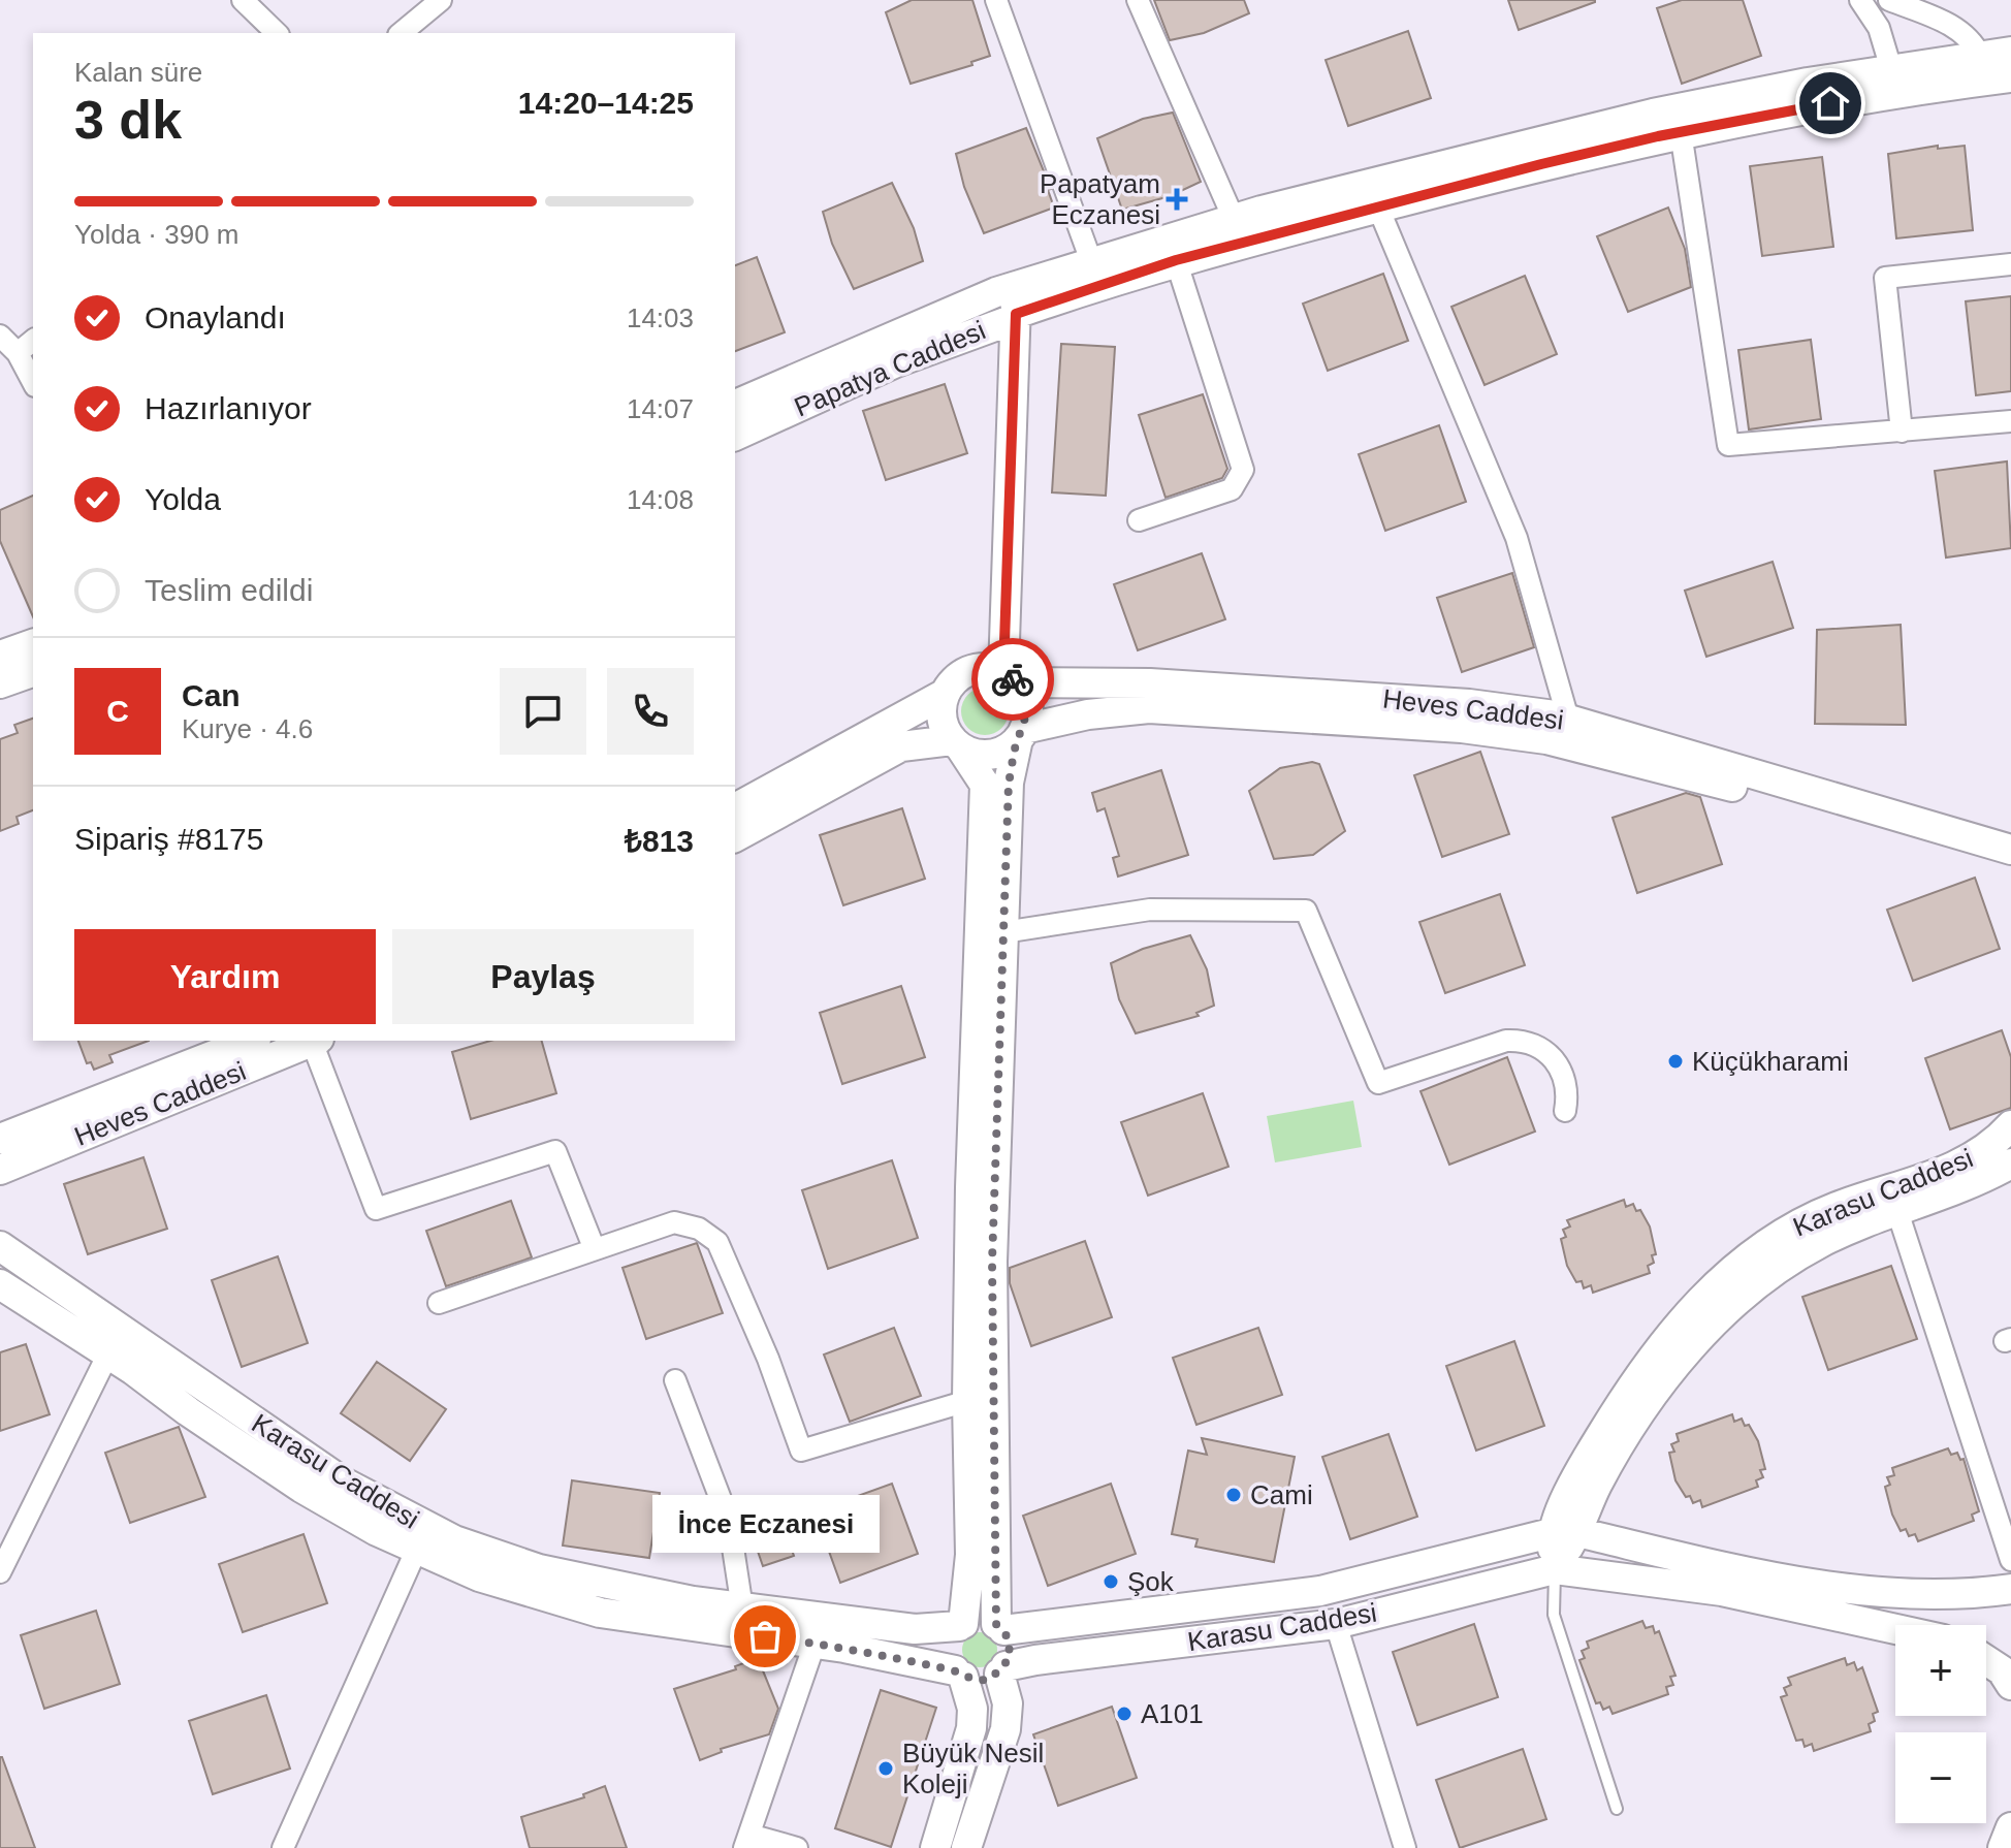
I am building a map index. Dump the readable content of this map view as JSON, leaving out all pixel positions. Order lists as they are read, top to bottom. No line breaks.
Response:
{"streets":{"street":["Papatya Caddesi","Heves Caddesi","Karasu Caddesi"]},"places":{"health":["Papatyam Eczanesi"],"other":["Küçükharami","Cami","Şok","İnce Eczanesi","A101","Büyük Nesil Koleji"]},"page":{"heading":["3 dk","Kalan süre","14:20–14:25"],"panel":["Can","Kurye · 4.6","Sipariş #8175","₺813"],"bar":"Yolda · 390 m","list":[["Onaylandı","14:03"],["Hazırlanıyor","14:07"],["Yolda","14:08"],"Teslim edildi"],"round":"C","buttons":["Yardım","Paylaş"],"bubble":"İnce Eczanesi","map_buttons":["+","−"]}}
